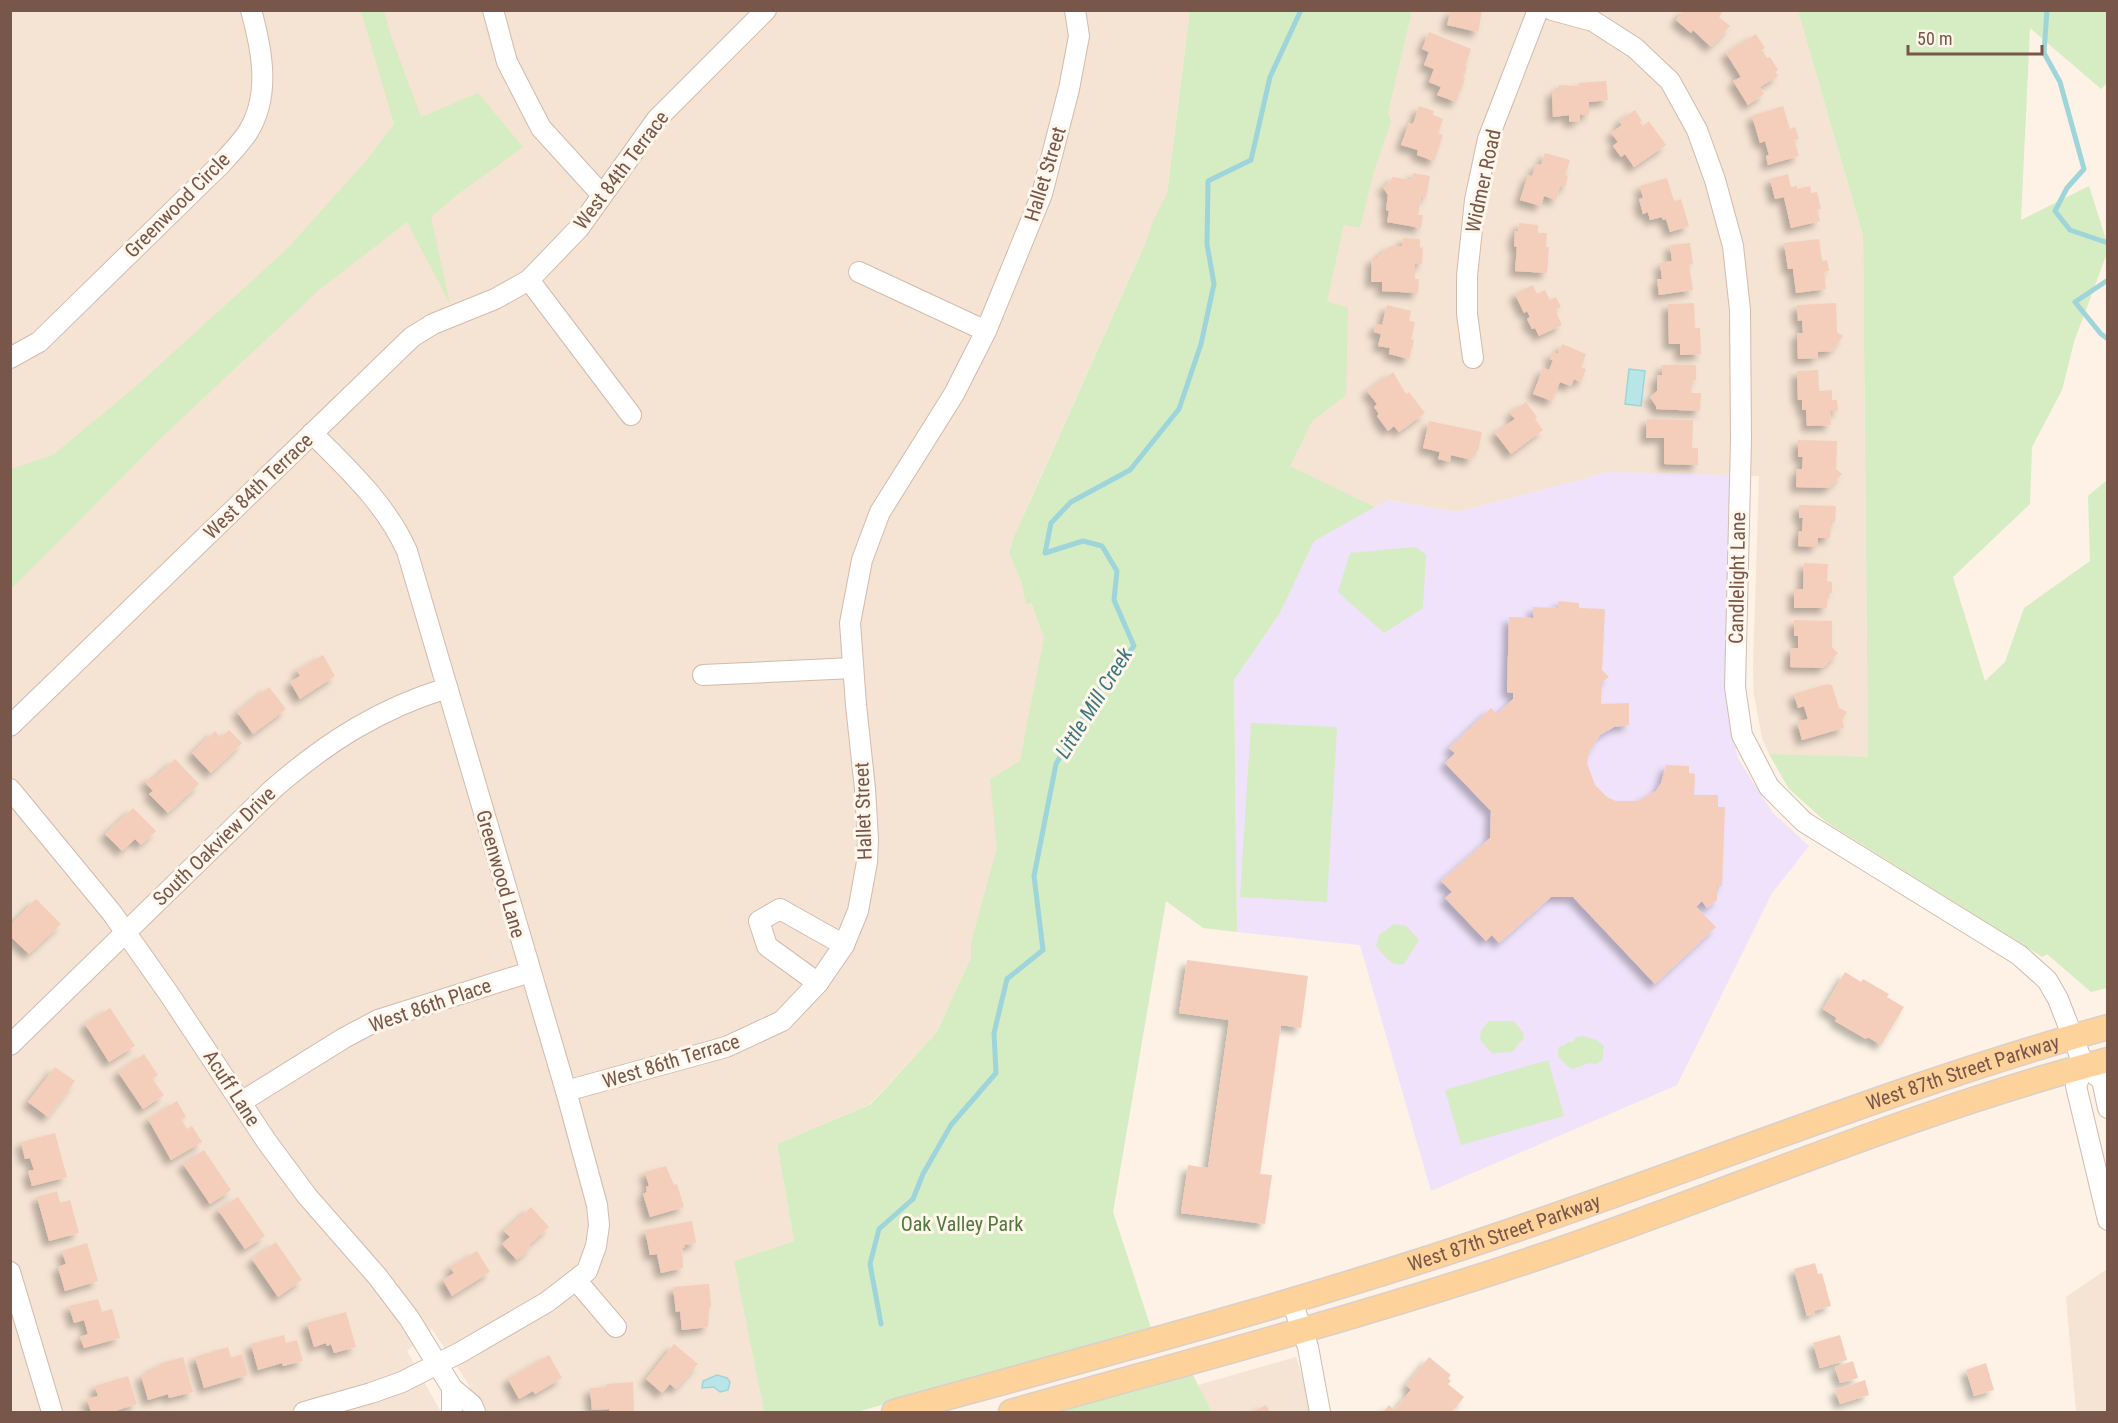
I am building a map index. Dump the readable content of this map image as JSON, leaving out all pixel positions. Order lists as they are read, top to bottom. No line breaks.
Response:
{"streets":{"main road":["West 87th Street Parkway"],"street":["West 84th Terrace","Hallet Street","Widmer Road","Greenwood Circle","Candlelight Lane","South Oakview Drive","Greenwood Lane","West 86th Place","West 86th Terrace","Acuff Lane"]},"crossings":[["West 84th Terrace","Greenwood Lane"],["Hallet Street","West 86th Terrace"],["Candlelight Lane","West 87th Street Parkway"],["South Oakview Drive","Greenwood Lane"],["South Oakview Drive","Acuff Lane"],["Greenwood Lane","West 86th Place"],["Greenwood Lane","West 86th Terrace"],["West 86th Place","Acuff Lane"]],"water":["Little Mill Creek"],"parks":["Oak Valley Park"],"scale_bar":"50 m"}
